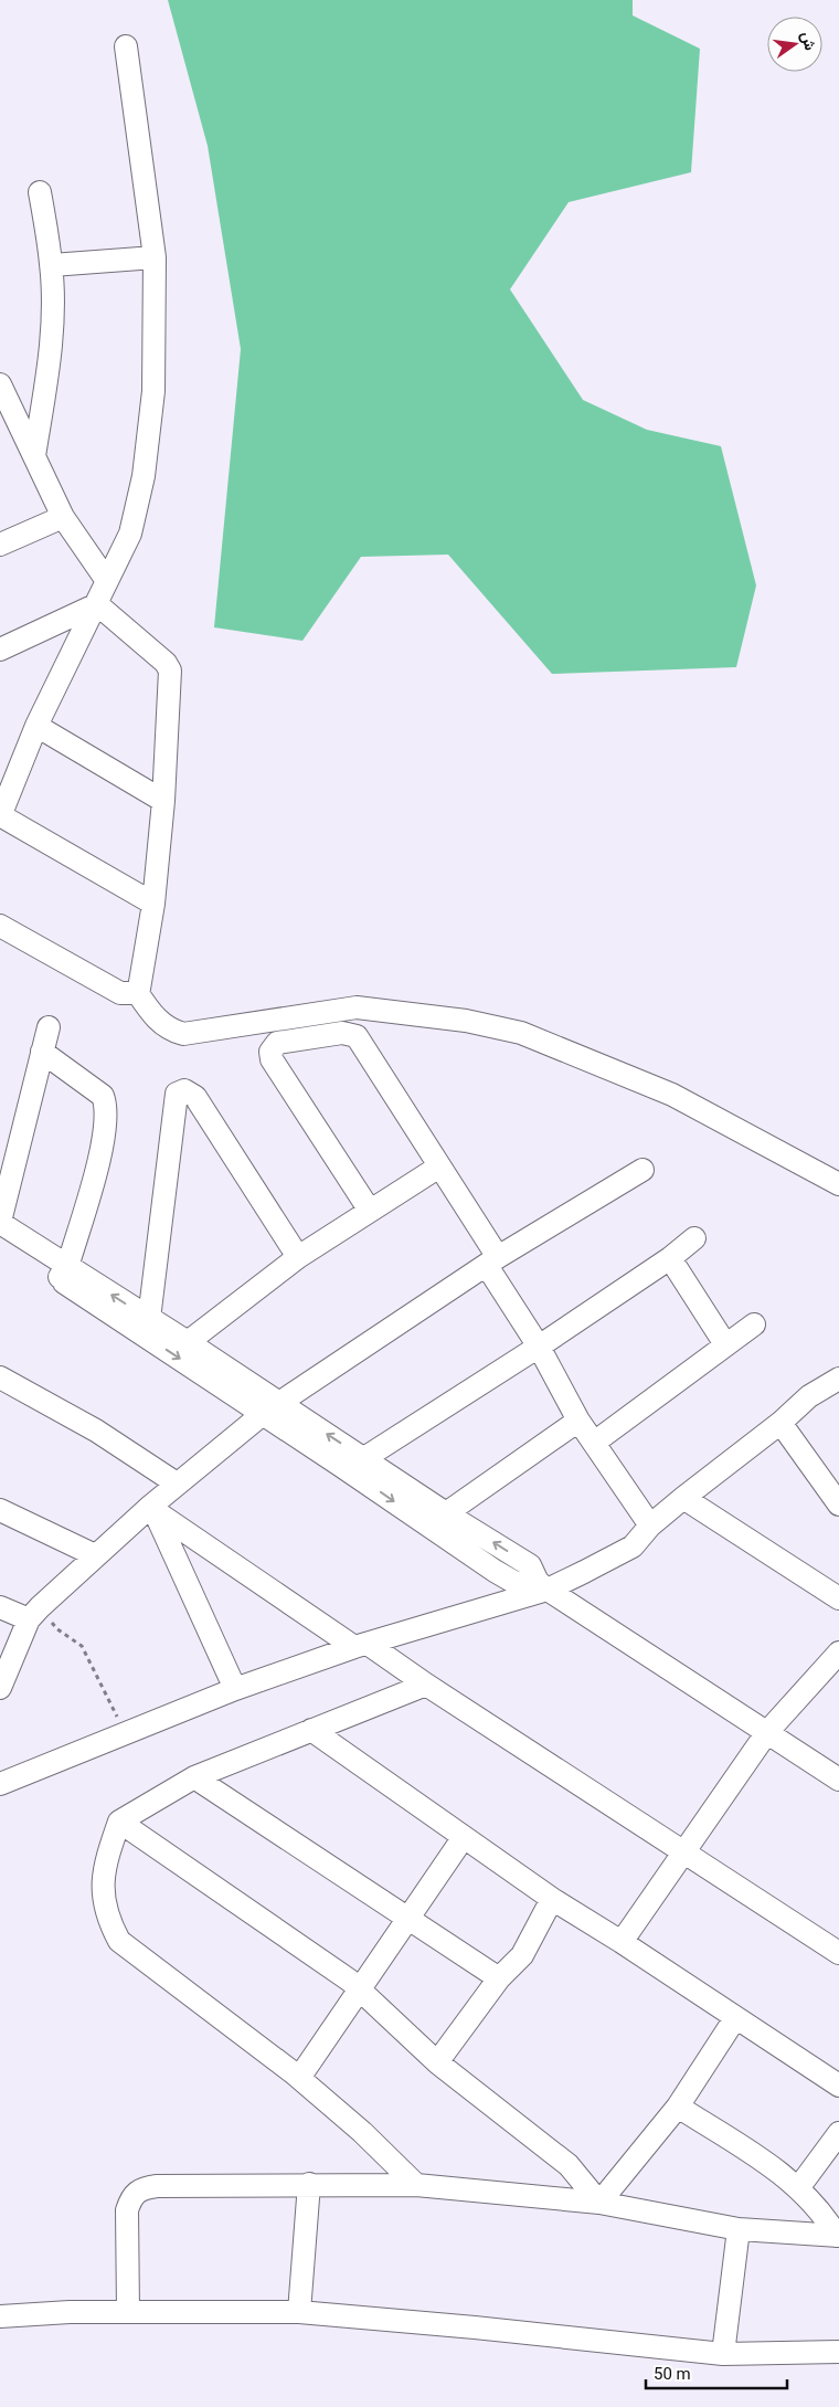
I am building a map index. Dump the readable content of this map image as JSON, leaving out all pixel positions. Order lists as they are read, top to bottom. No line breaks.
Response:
{"scale_bar":"50 m","north":"right"}
